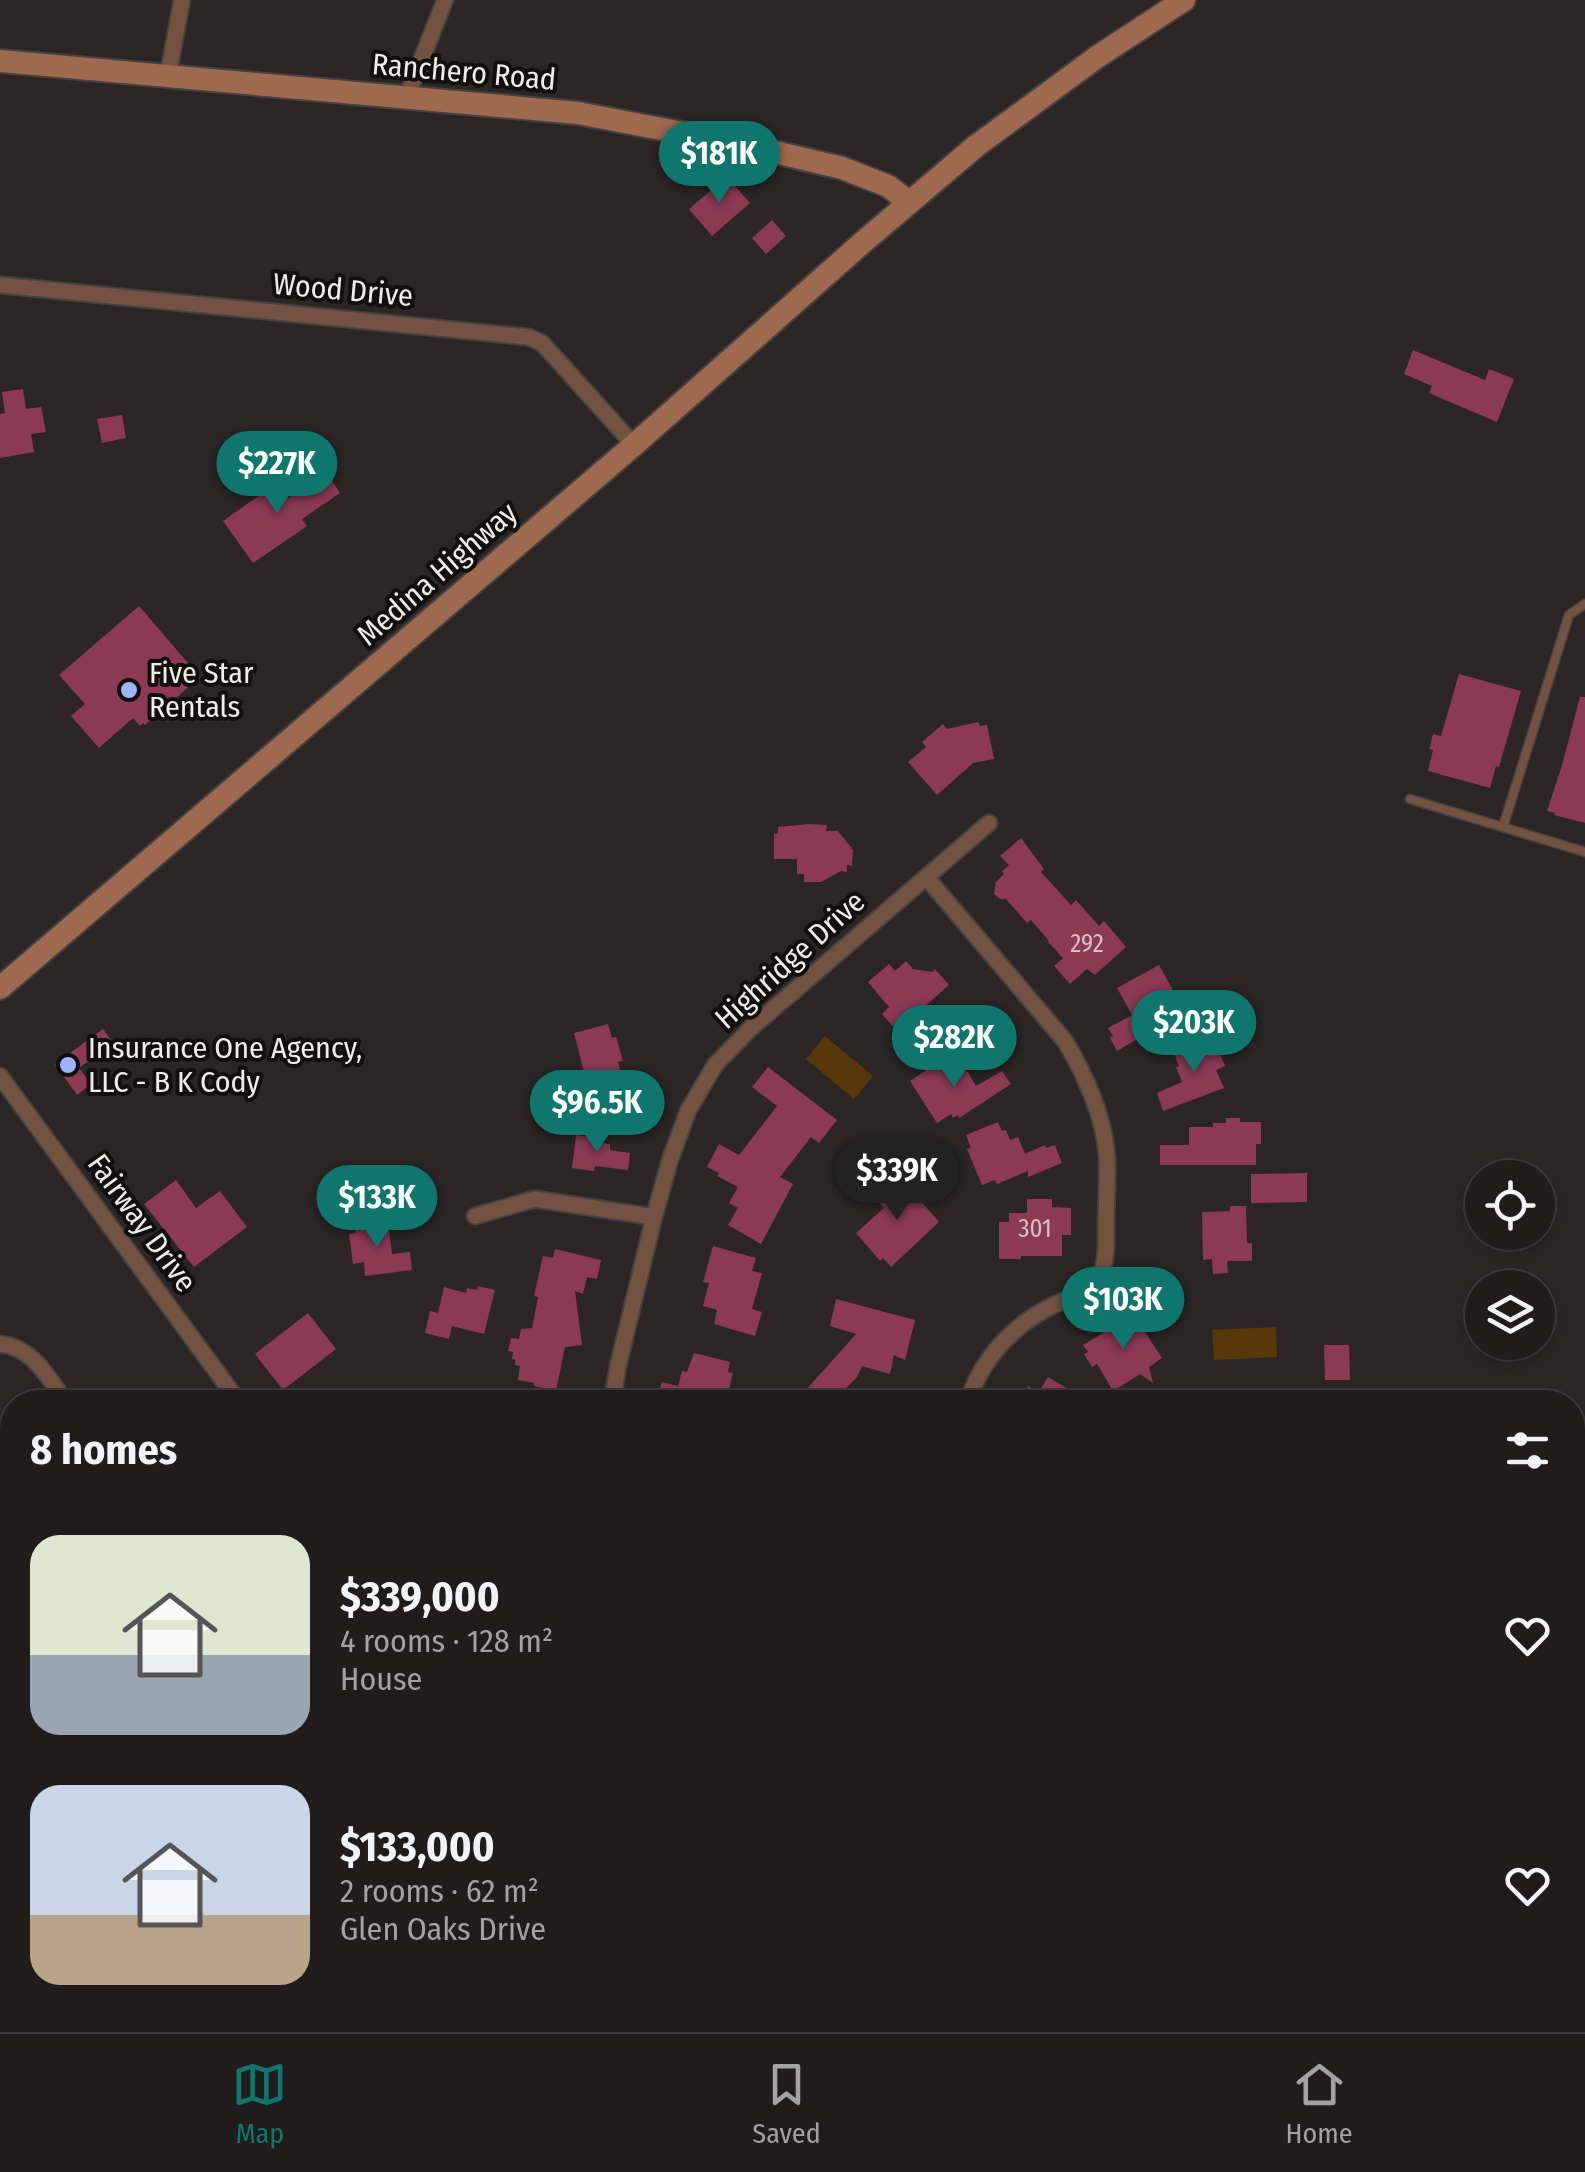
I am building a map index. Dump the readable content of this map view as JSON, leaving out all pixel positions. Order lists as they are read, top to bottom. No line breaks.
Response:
{"streets":{"main road":["Ranchero Road","Medina Highway"],"street":["Wood Drive","Highridge Drive","Fairway Drive"]},"crossings":[["Ranchero Road","Medina Highway"],["Wood Drive","Medina Highway"]],"places":["Five Star Rentals","Insurance One Agency, LLC - B K Cody"],"house_numbers":["292","301"],"page":{"price":["$181K","$227K","$203K","$282K","$96.5K","$339K","$133K","$103K"],"heading":"8 homes","list":[{"name":"$339,000","note":"4 rooms · 128 m² · House"},{"name":"$133,000","note":"2 rooms · 62 m² · Glen Oaks Drive"}],"tabs":["Map","Saved","Home"]}}
